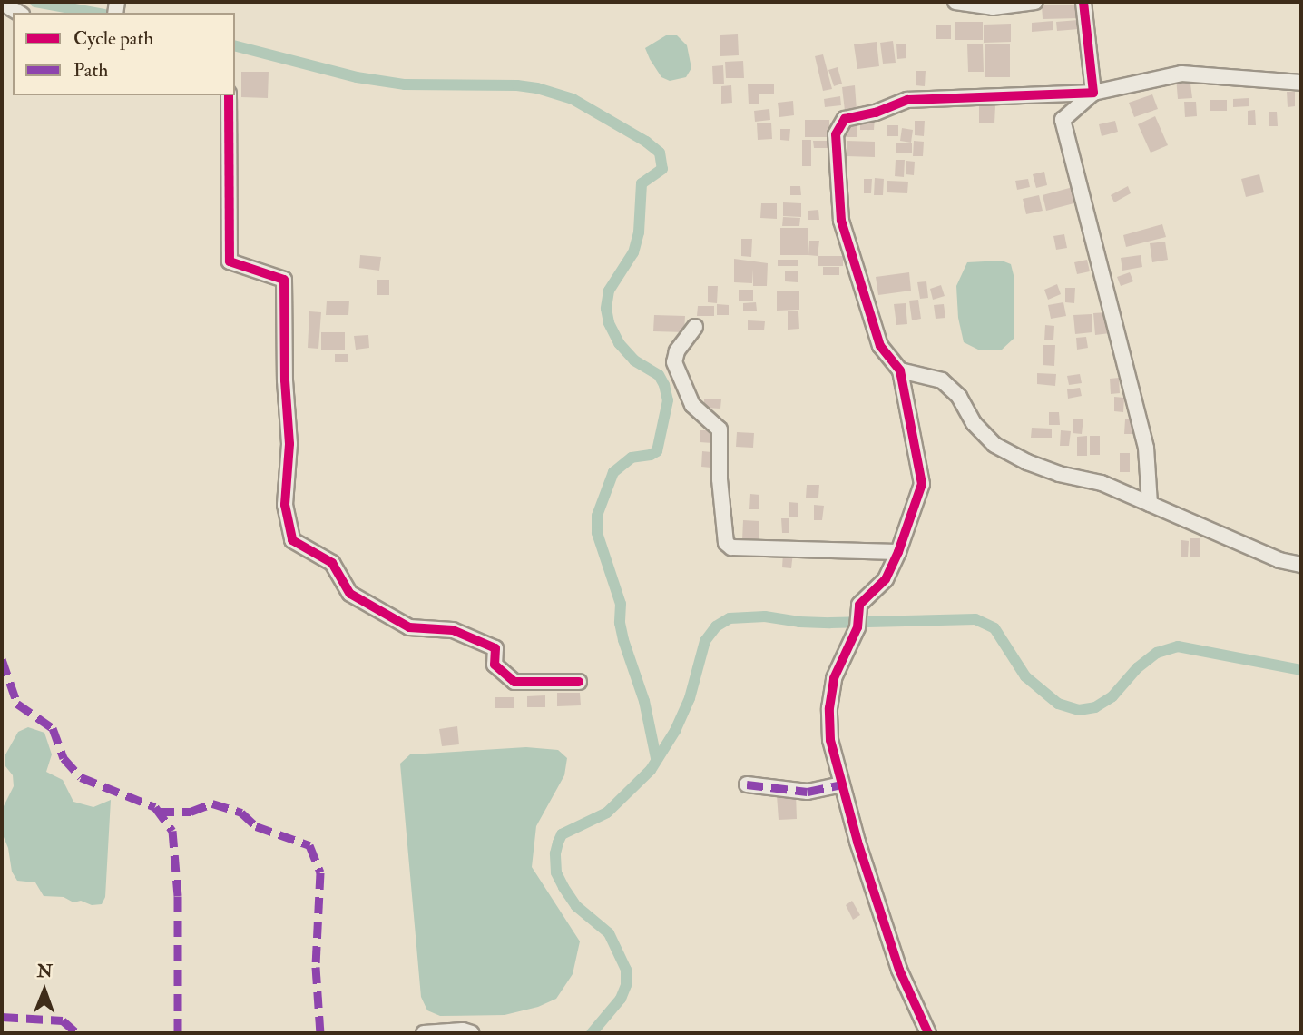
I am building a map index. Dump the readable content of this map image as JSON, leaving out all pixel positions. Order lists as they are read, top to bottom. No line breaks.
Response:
{"legend":["Cycle path","Path"],"north":"top"}
